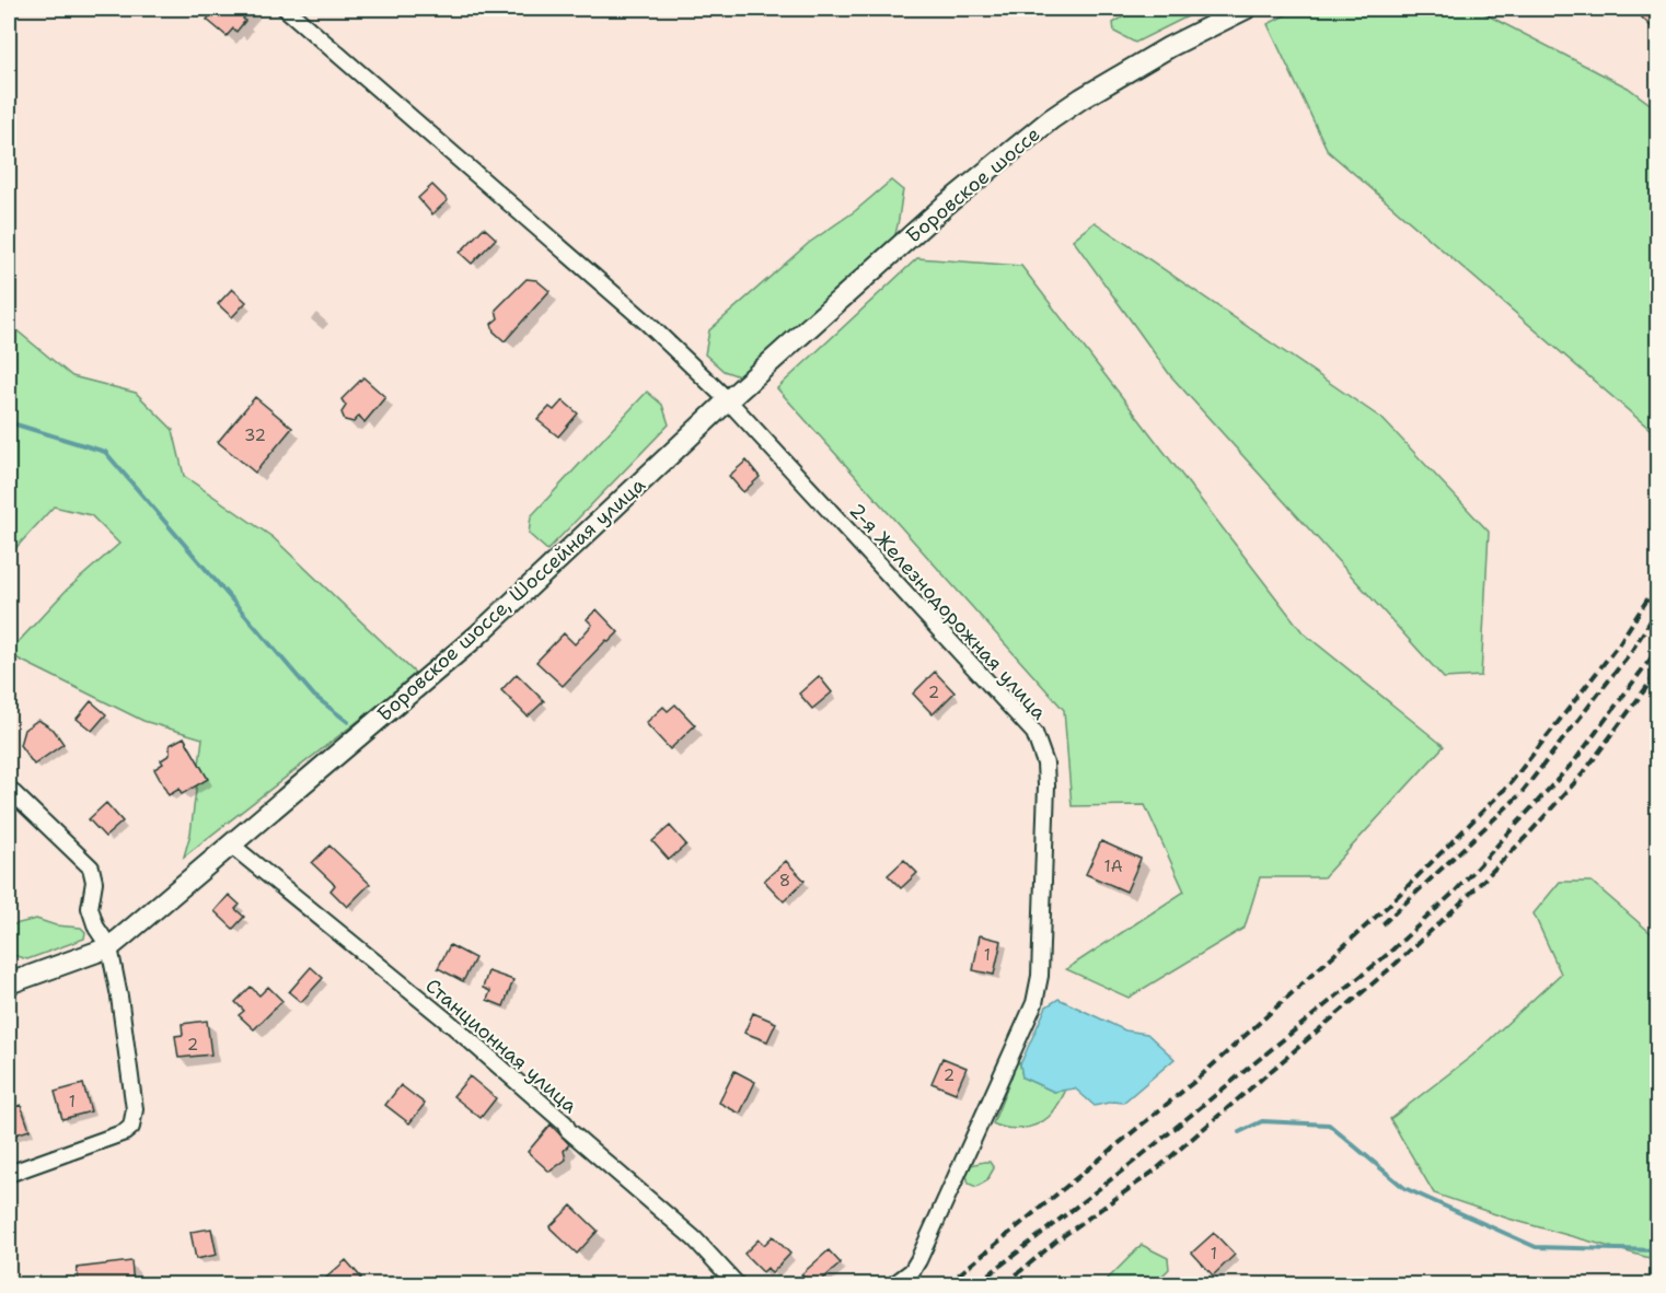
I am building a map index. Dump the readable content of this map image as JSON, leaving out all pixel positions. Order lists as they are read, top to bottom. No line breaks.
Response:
{"streets":{"main road":["Боровское шоссе","Боровское шоссе, Шоссейная улица"],"street":["2-я Железнодорожная улица","Станционная улица"]},"crossings":[["Боровское шоссе","Боровское шоссе, Шоссейная улица"],["Боровское шоссе","2-я Железнодорожная улица"],["Боровское шоссе, Шоссейная улица","2-я Железнодорожная улица"],["Боровское шоссе, Шоссейная улица","Станционная улица"]],"house_numbers":["32","2","1А","8","1","2","2","1","1"]}
